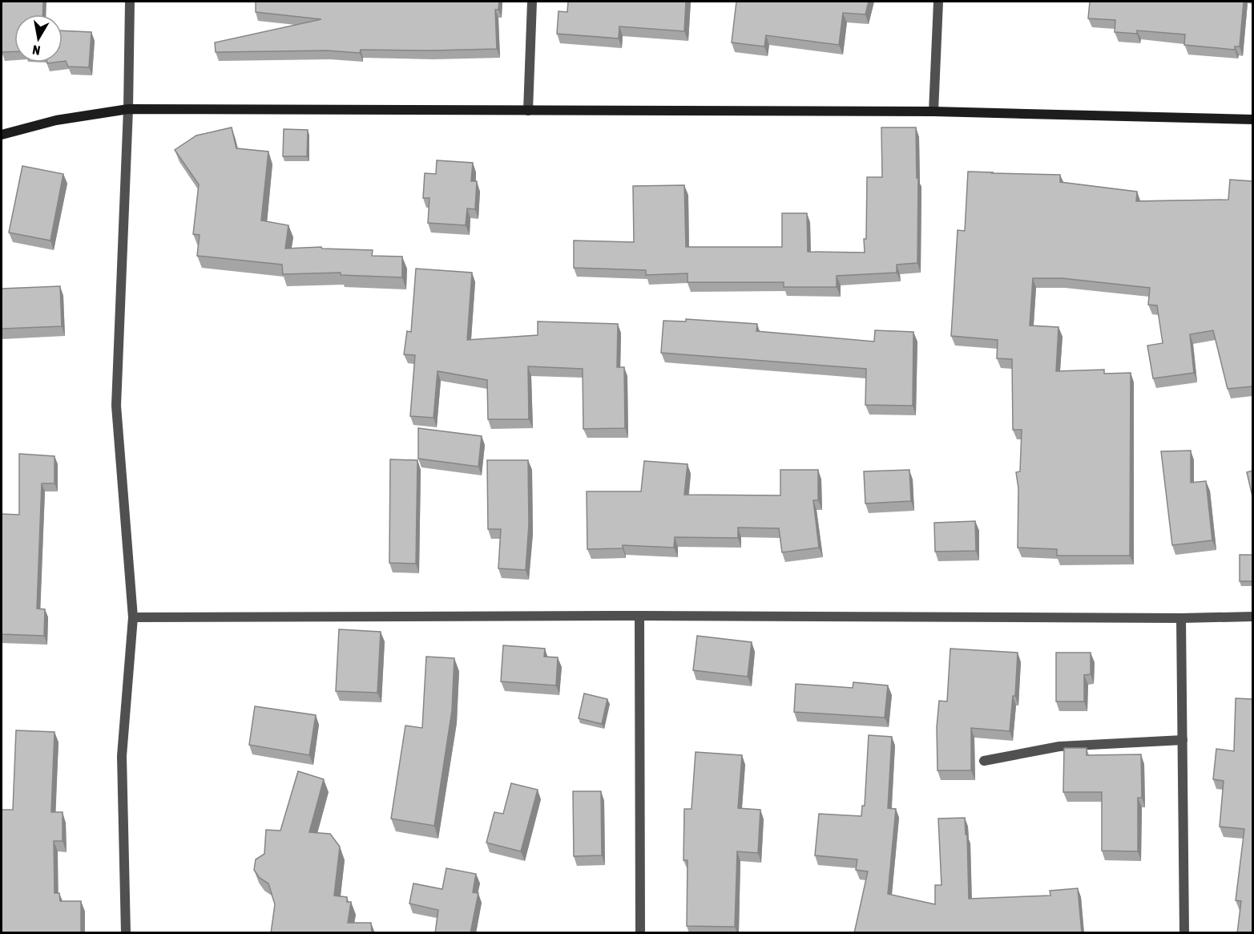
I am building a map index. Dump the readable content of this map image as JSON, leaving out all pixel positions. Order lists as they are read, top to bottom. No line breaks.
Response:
{"north":"bottom"}
